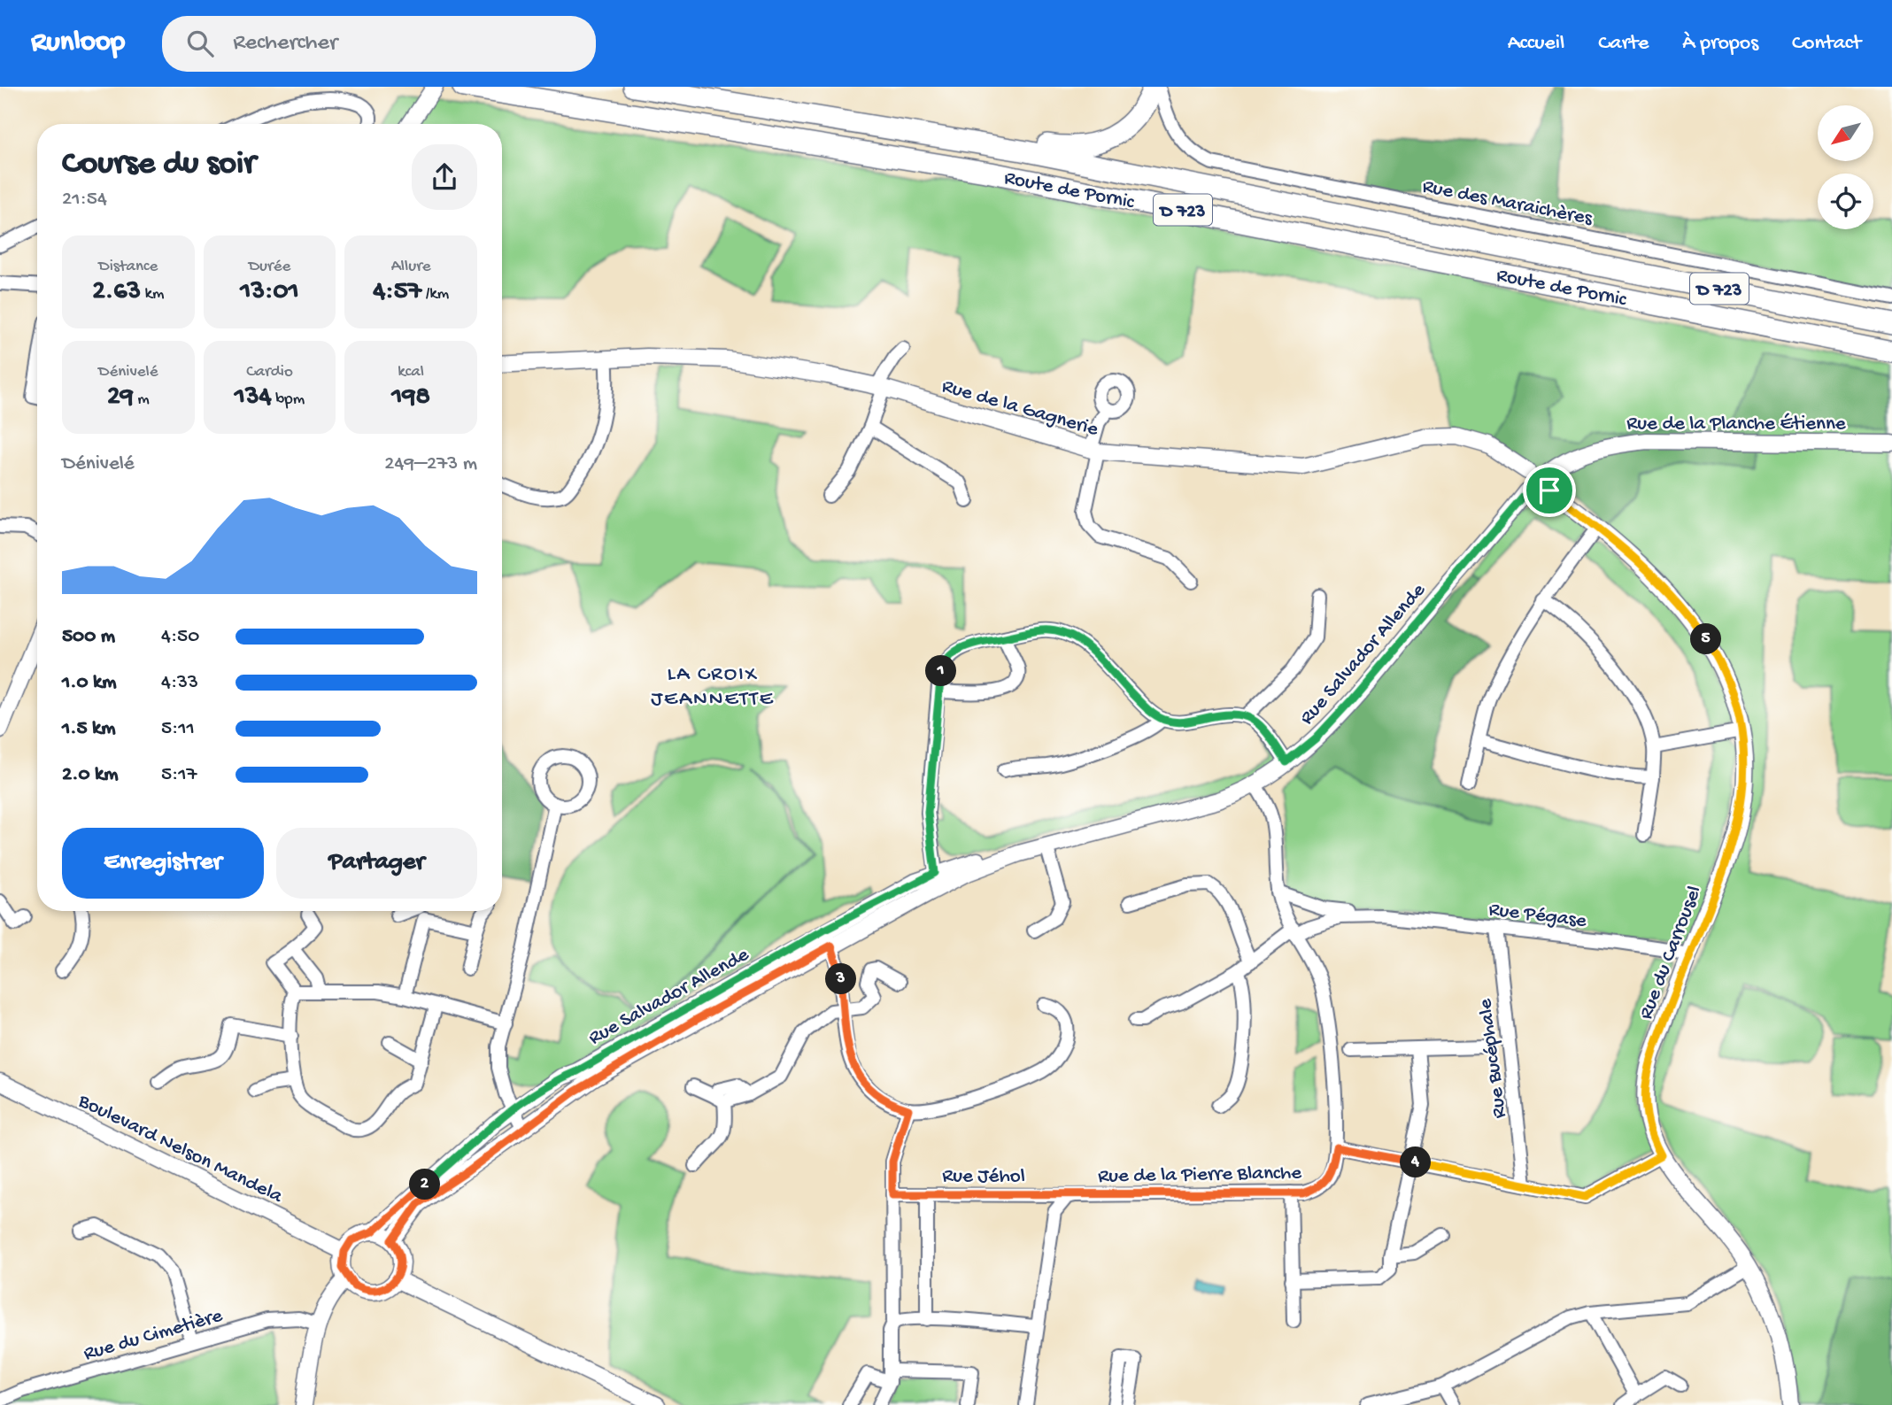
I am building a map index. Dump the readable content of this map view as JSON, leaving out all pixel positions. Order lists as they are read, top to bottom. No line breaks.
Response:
{"streets":{"highway":["Route de Pornic","D 723"],"street":["Rue des Maraichères","Rue de la Gagnerie","Rue de la Planche Étienne","Rue Salvador Allende","Rue Pégase","Rue du Carrousel","Rue Bucéphale","Boulevard Nelson Mandela","Rue de la Pierre Blanche","Rue Jéhol","Rue du Cimetière"]},"crossings":[["Rue de la Gagnerie","Rue de la Planche Étienne"],["Rue de la Gagnerie","Rue Salvador Allende"],["Rue de la Gagnerie","Rue du Carrousel"],["Rue de la Planche Étienne","Rue Salvador Allende"],["Rue de la Planche Étienne","Rue du Carrousel"],["Rue Salvador Allende","Rue du Carrousel"],["Rue Salvador Allende","Boulevard Nelson Mandela"],["Rue Salvador Allende","Rue de la Pierre Blanche"],["Rue Pégase","Rue du Carrousel"],["Rue Pégase","Rue Bucéphale"],["Rue Pégase","Rue de la Pierre Blanche"],["Rue de la Pierre Blanche","Rue Jéhol"]],"districts":["LA CROIX JEANNETTE"],"north":"bottom left","page":{"header":"Runloop","search":"Rechercher","nav":["Accueil","Carte","À propos","Contact"],"heading":["Course du soir","21:54"],"stats":[["Distance","2.63 km"],["Durée","13:01"],["Allure","4:57 /km"],["Dénivelé","29 m"],["Cardio","134 bpm"],["kcal","198"]],"chart":["Dénivelé","249–273 m"],"list":[{"name":"500 m","note":"4:50"},{"name":"1.0 km","note":"4:33"},{"name":"1.5 km","note":"5:11"},{"name":"2.0 km","note":"5:17"}],"pins":["5","1","3","4","2"],"buttons":["Enregistrer","Partager"]}}
